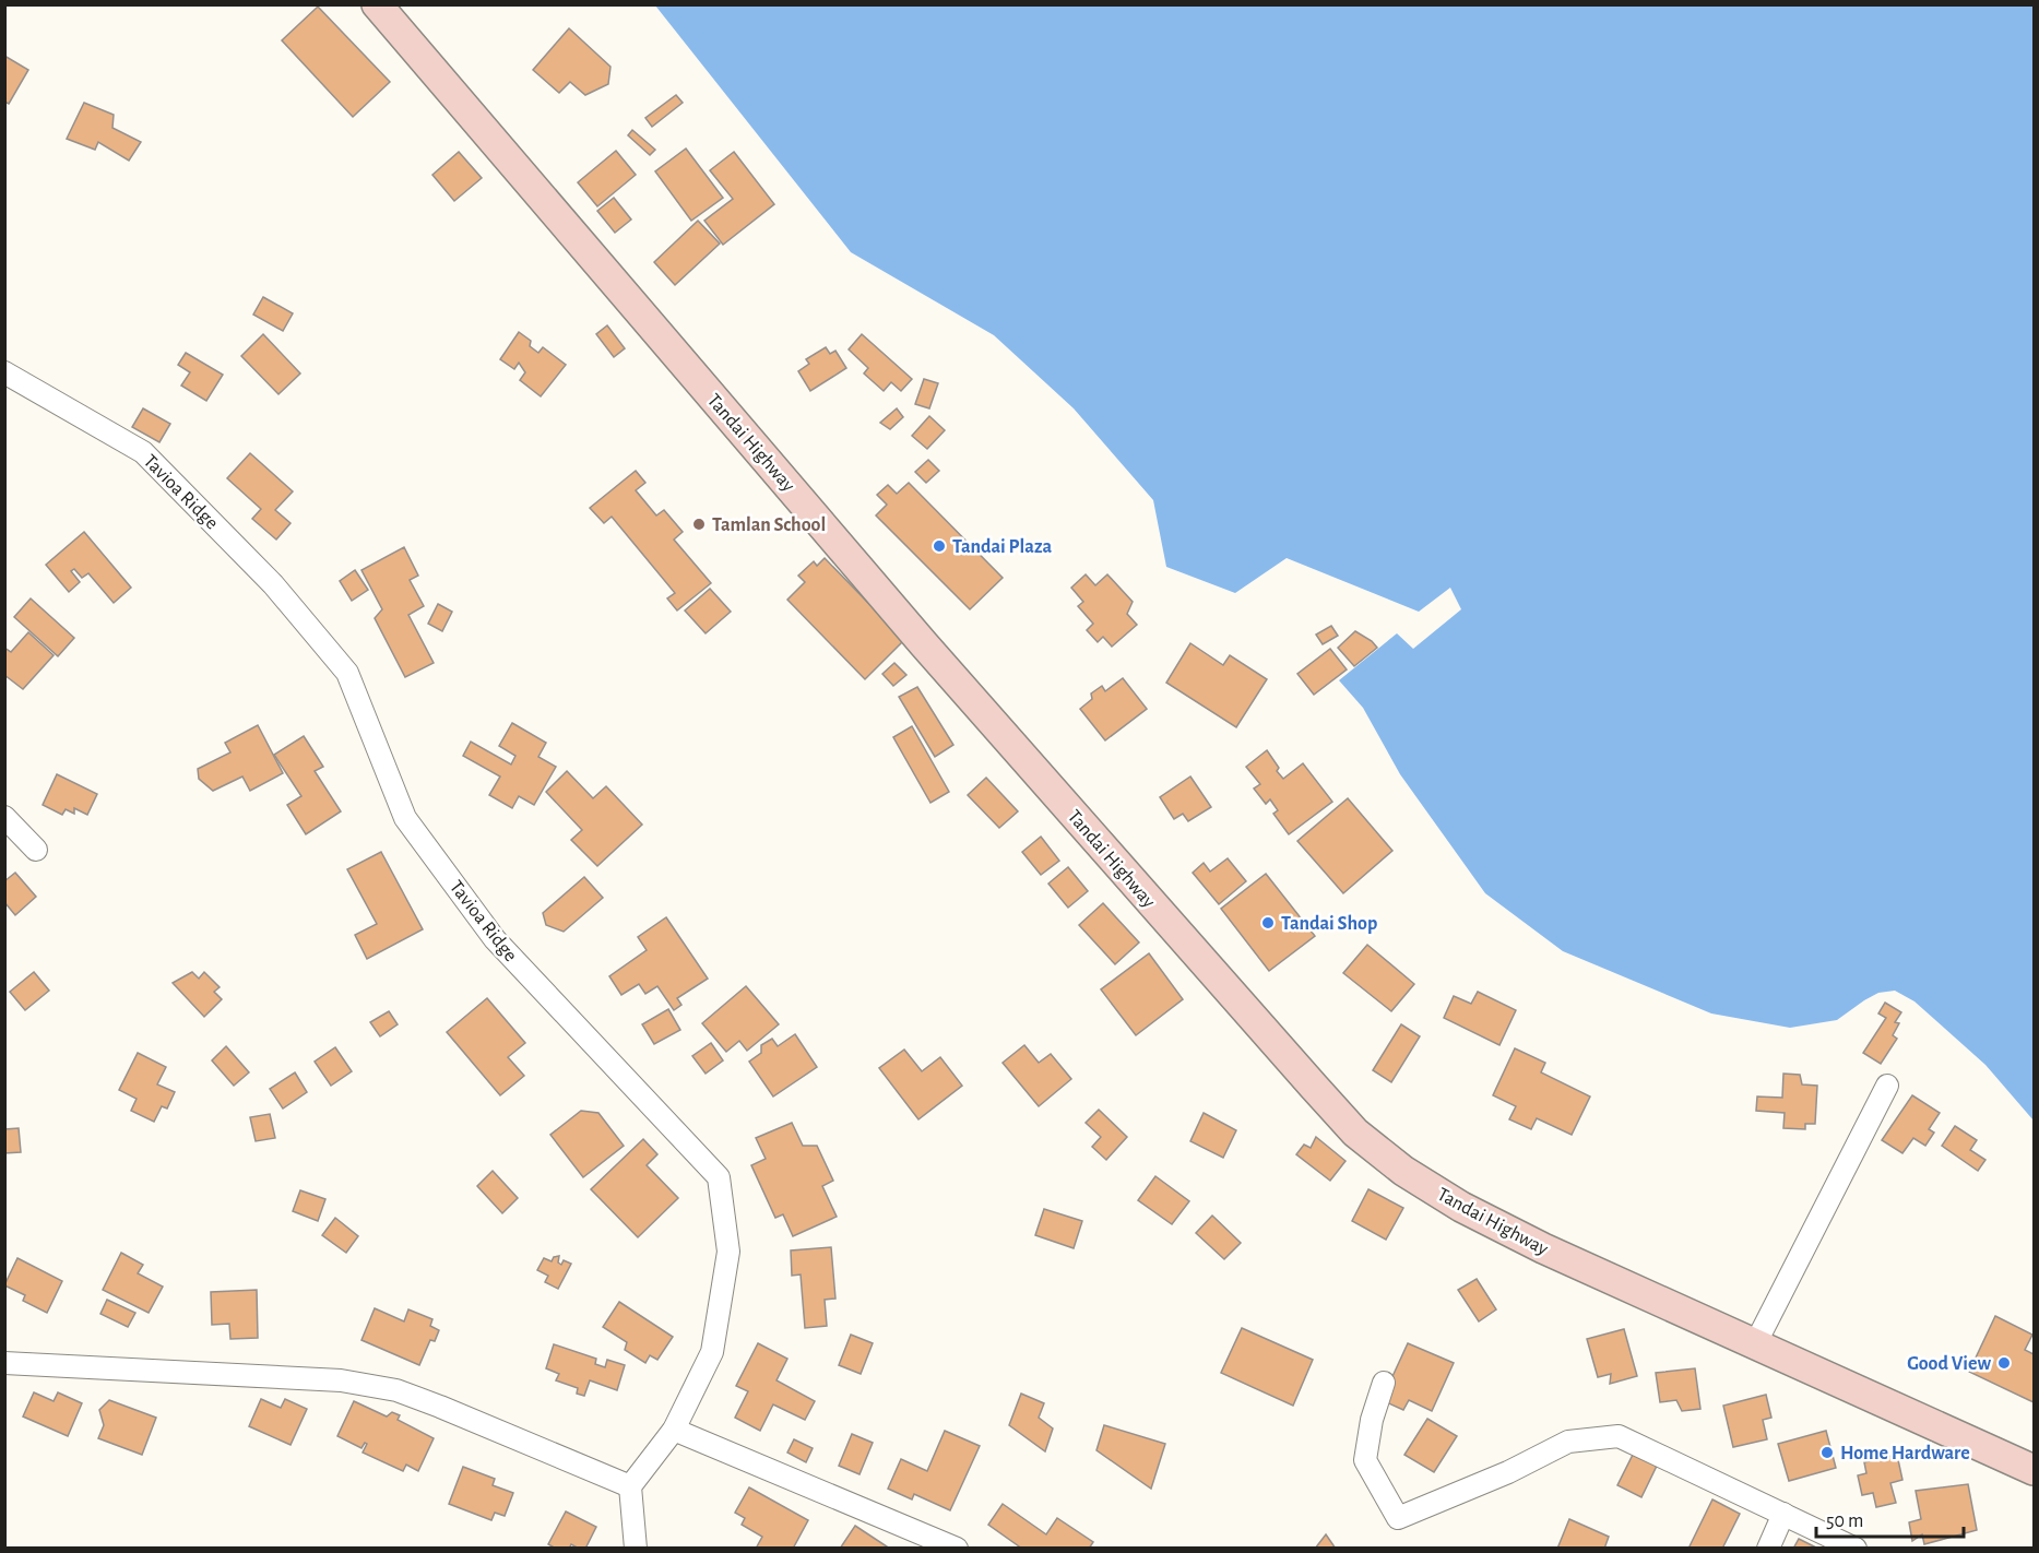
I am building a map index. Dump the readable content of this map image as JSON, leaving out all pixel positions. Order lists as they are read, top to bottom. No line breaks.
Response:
{"streets":{"main road":["Tandai Highway"],"street":["Tavioa Ridge"]},"places":["Tamlan School","Tandai Plaza","Tandai Shop","Good View","Home Hardware"],"scale_bar":"50 m"}
